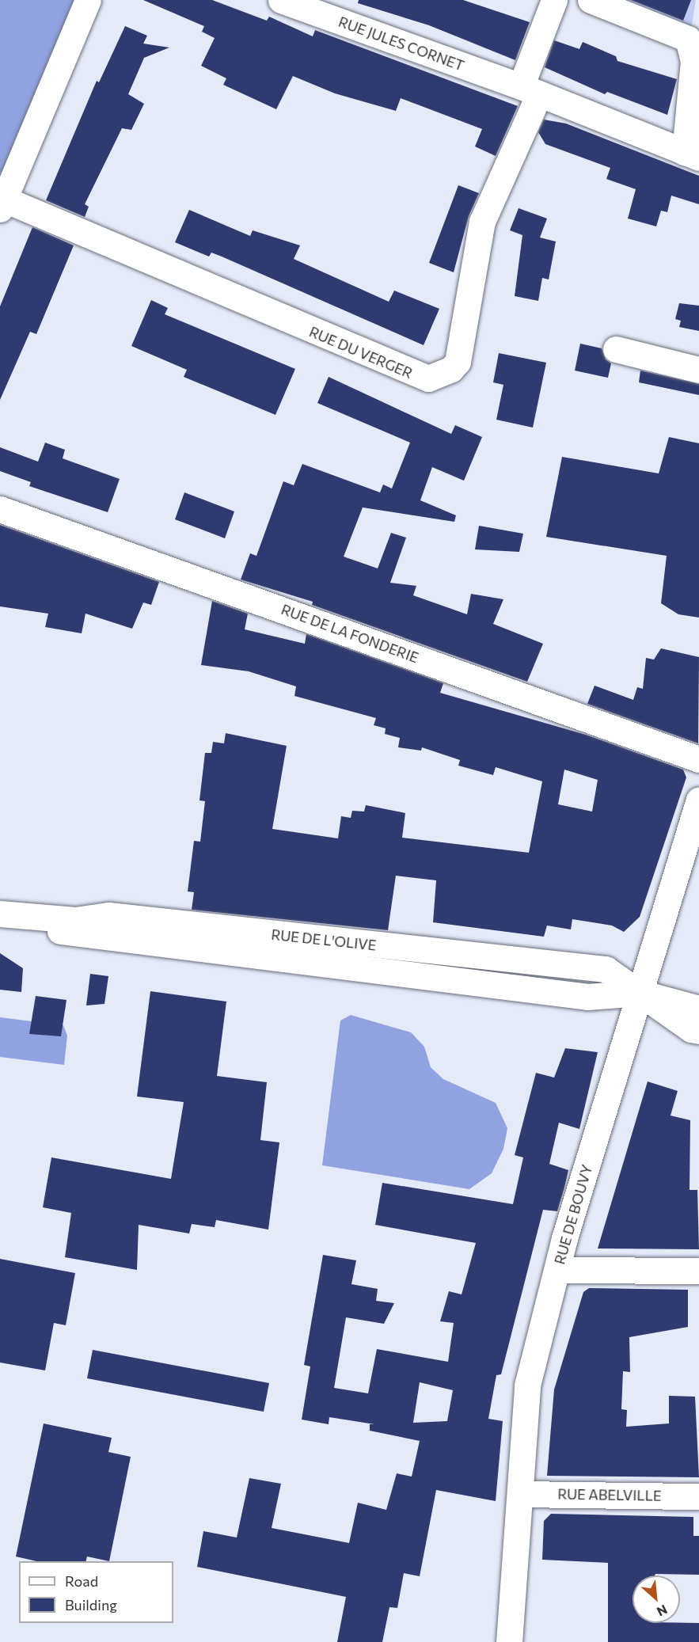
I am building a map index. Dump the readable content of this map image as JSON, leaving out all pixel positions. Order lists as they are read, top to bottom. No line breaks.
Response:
{"streets":{"street":["RUE JULES CORNET","RUE DU VERGER","RUE DE LA FONDERIE","RUE DE L'OLIVE","RUE DE BOUVY","RUE ABELVILLE"]},"crossings":[["RUE JULES CORNET","RUE DU VERGER"],["RUE DE L'OLIVE","RUE DE BOUVY"],["RUE DE BOUVY","RUE ABELVILLE"]],"legend":["Road","Building"],"north":"bottom right"}
